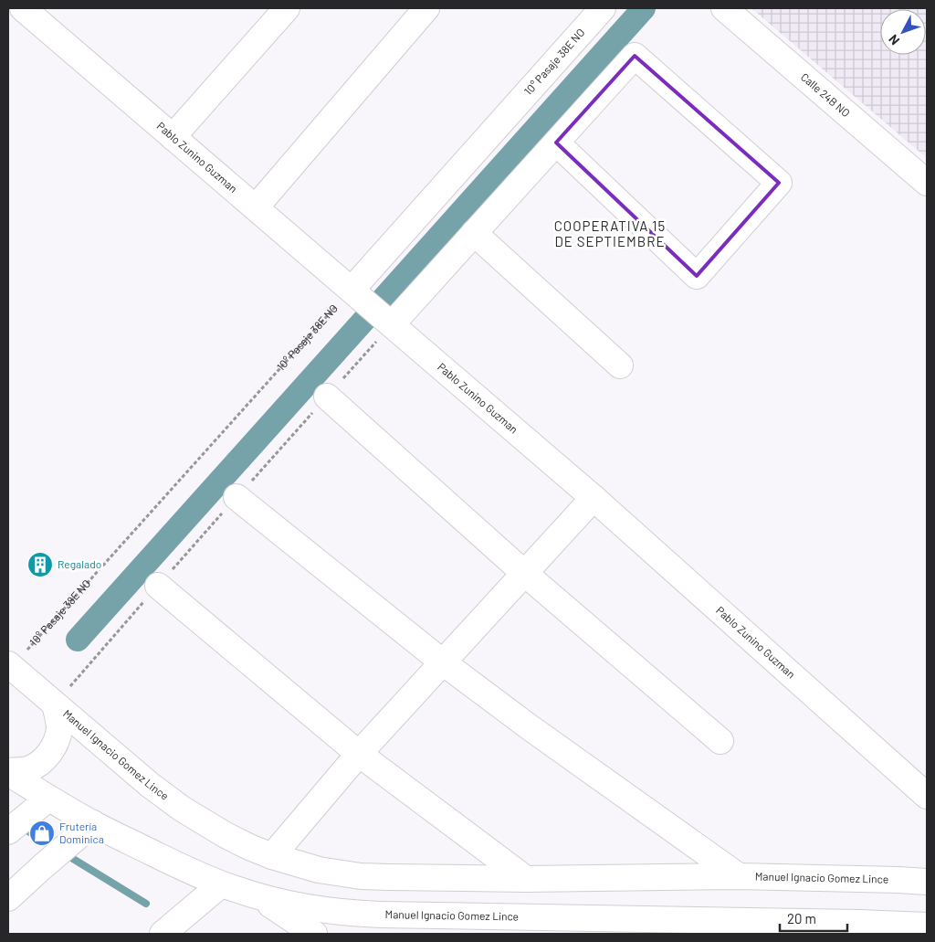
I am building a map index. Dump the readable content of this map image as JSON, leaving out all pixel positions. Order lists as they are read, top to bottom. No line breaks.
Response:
{"streets":{"street":["10° Pasaje 38E NO","Calle 24B NO","Pablo Zunino Guzman","Manuel Ignacio Gomez Lince"]},"crossings":[["10° Pasaje 38E NO","Pablo Zunino Guzman"],["10° Pasaje 38E NO","Manuel Ignacio Gomez Lince"]],"districts":["COOPERATIVA 15 DE SEPTIEMBRE"],"places":{"building":["Regalado"],"shop":["Frutería Dominica"]},"scale_bar":"20 m","north":"bottom left"}
